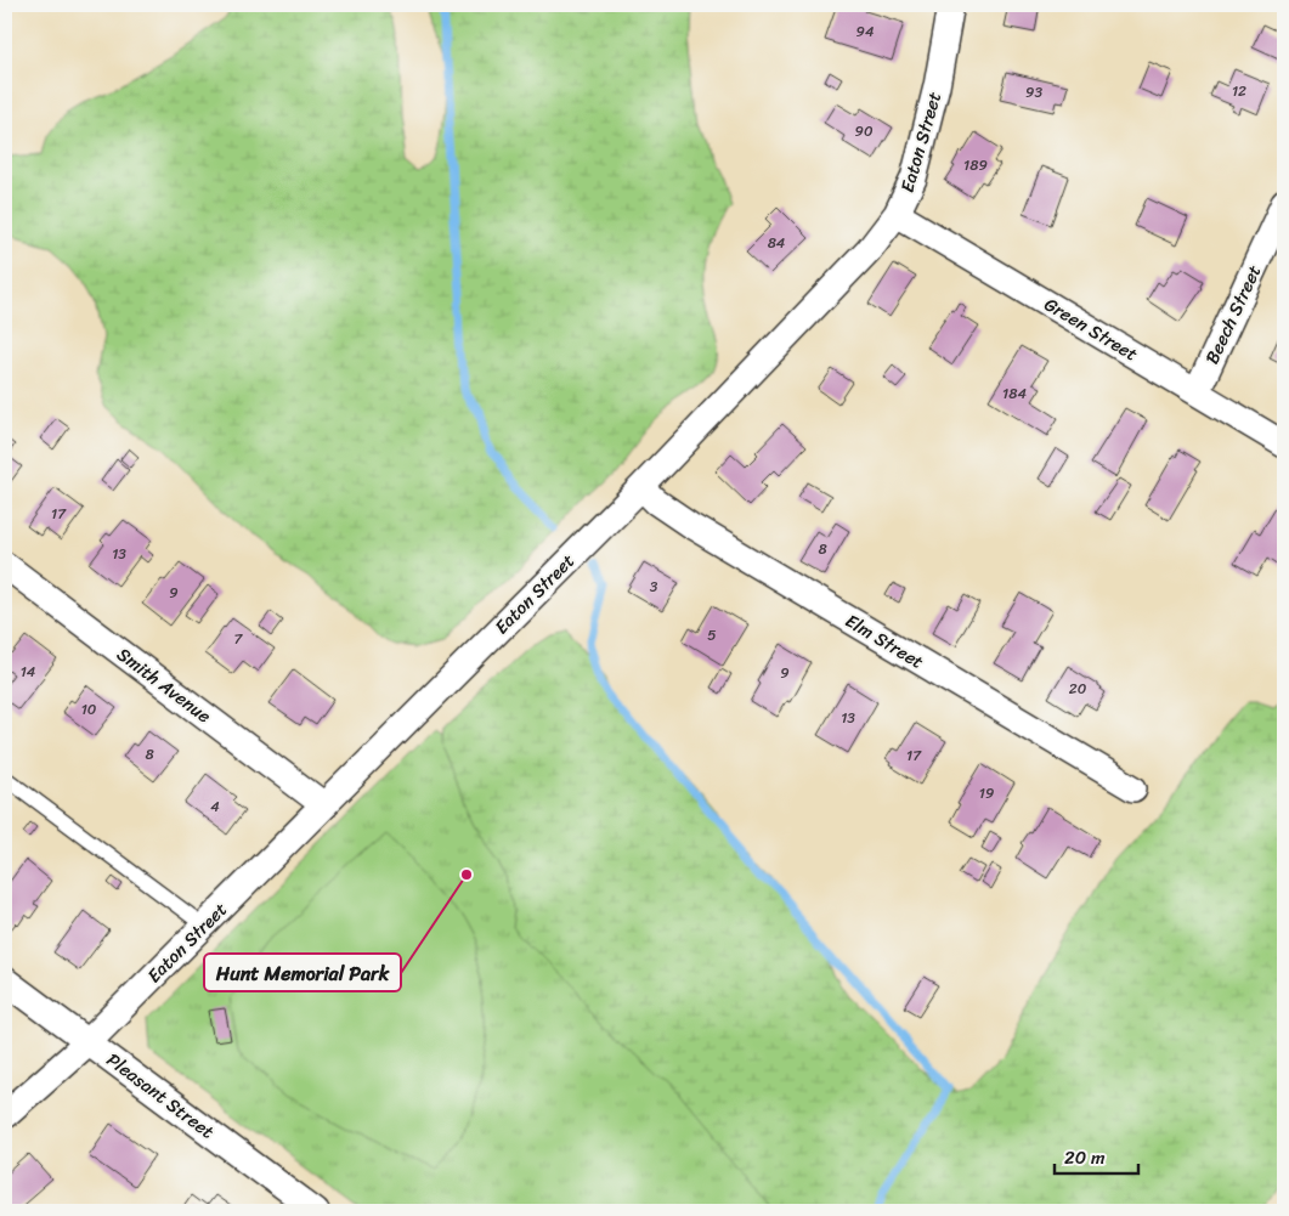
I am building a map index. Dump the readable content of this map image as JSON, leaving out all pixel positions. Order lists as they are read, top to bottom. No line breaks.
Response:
{"streets":{"street":["Eaton Street","Beech Street","Green Street","Elm Street","Smith Avenue","Pleasant Street"]},"crossings":[["Eaton Street","Green Street"],["Eaton Street","Elm Street"],["Eaton Street","Smith Avenue"],["Eaton Street","Pleasant Street"],["Beech Street","Green Street"]],"places":["Hunt Memorial Park"],"house_numbers":["94","12","93","90","189","84","184","17","8","13","3","9","5","7","14","9","20","10","13","8","17","19","4"],"scale_bar":"20 m"}
